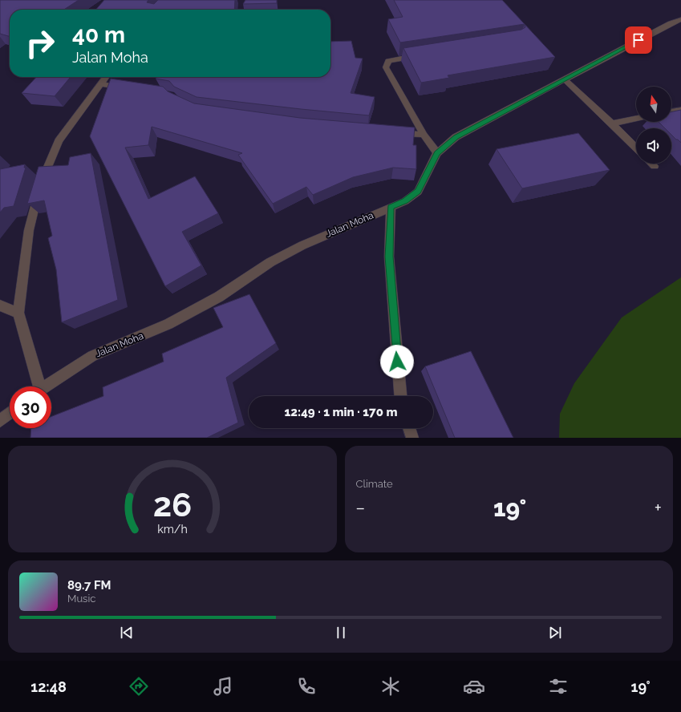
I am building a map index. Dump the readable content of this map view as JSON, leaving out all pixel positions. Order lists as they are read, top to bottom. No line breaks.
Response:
{"streets":{"street":["Jalan Moha"]},"north":"top","page":{"turn":["40 m","Jalan Moha"],"limit":"30","trip":"12:49 · 1 min · 170 m","tile":"Climate","heat":["−","19°","+"],"song":["89.7 FM","Music"],"tabs":["12:48","19°"],"gauge":["26","km/h"]}}
